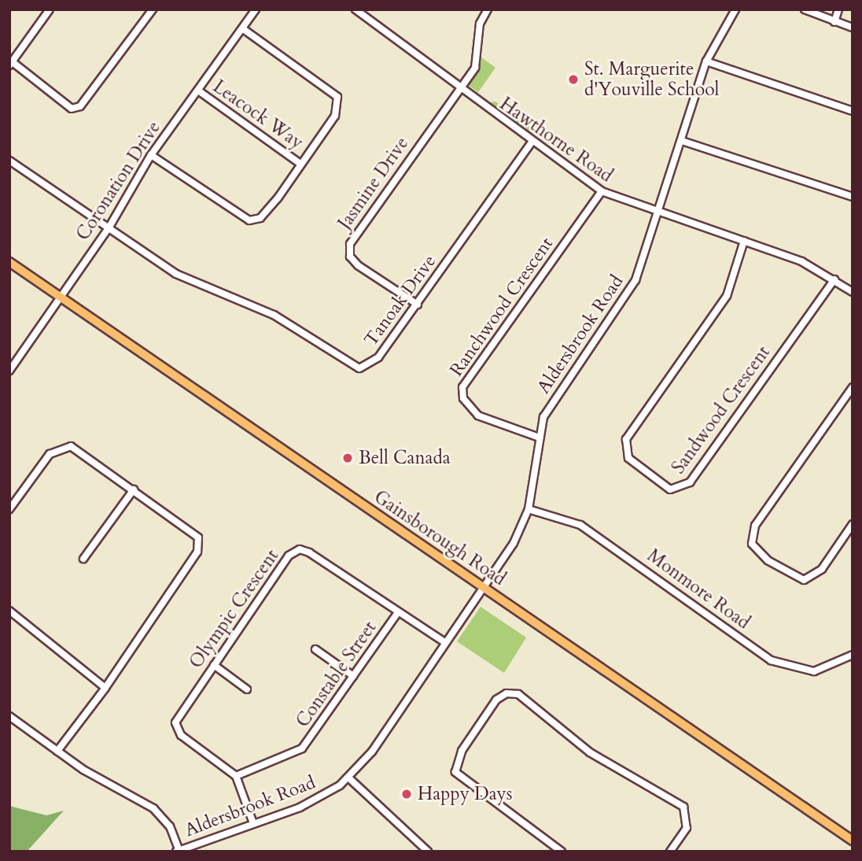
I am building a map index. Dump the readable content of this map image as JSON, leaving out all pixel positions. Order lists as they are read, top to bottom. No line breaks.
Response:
{"streets":{"main road":["Gainsborough Road"],"street":["Leacock Way","Hawthorne Road","Coronation Drive","Jasmine Drive","Tanoak Drive","Ranchwood Crescent","Aldersbrook Road","Sandwood Crescent","Monmore Road","Olympic Crescent","Constable Street"]},"crossings":[["Leacock Way","Coronation Drive"],["Hawthorne Road","Jasmine Drive"],["Hawthorne Road","Tanoak Drive"],["Hawthorne Road","Ranchwood Crescent"],["Hawthorne Road","Aldersbrook Road"],["Hawthorne Road","Sandwood Crescent"],["Coronation Drive","Tanoak Drive"],["Coronation Drive","Gainsborough Road"],["Jasmine Drive","Tanoak Drive"],["Ranchwood Crescent","Aldersbrook Road"],["Aldersbrook Road","Gainsborough Road"],["Aldersbrook Road","Monmore Road"],["Aldersbrook Road","Olympic Crescent"],["Olympic Crescent","Constable Street"]],"places":["St. Marguerite d'Youville School","Bell Canada","Happy Days"]}
